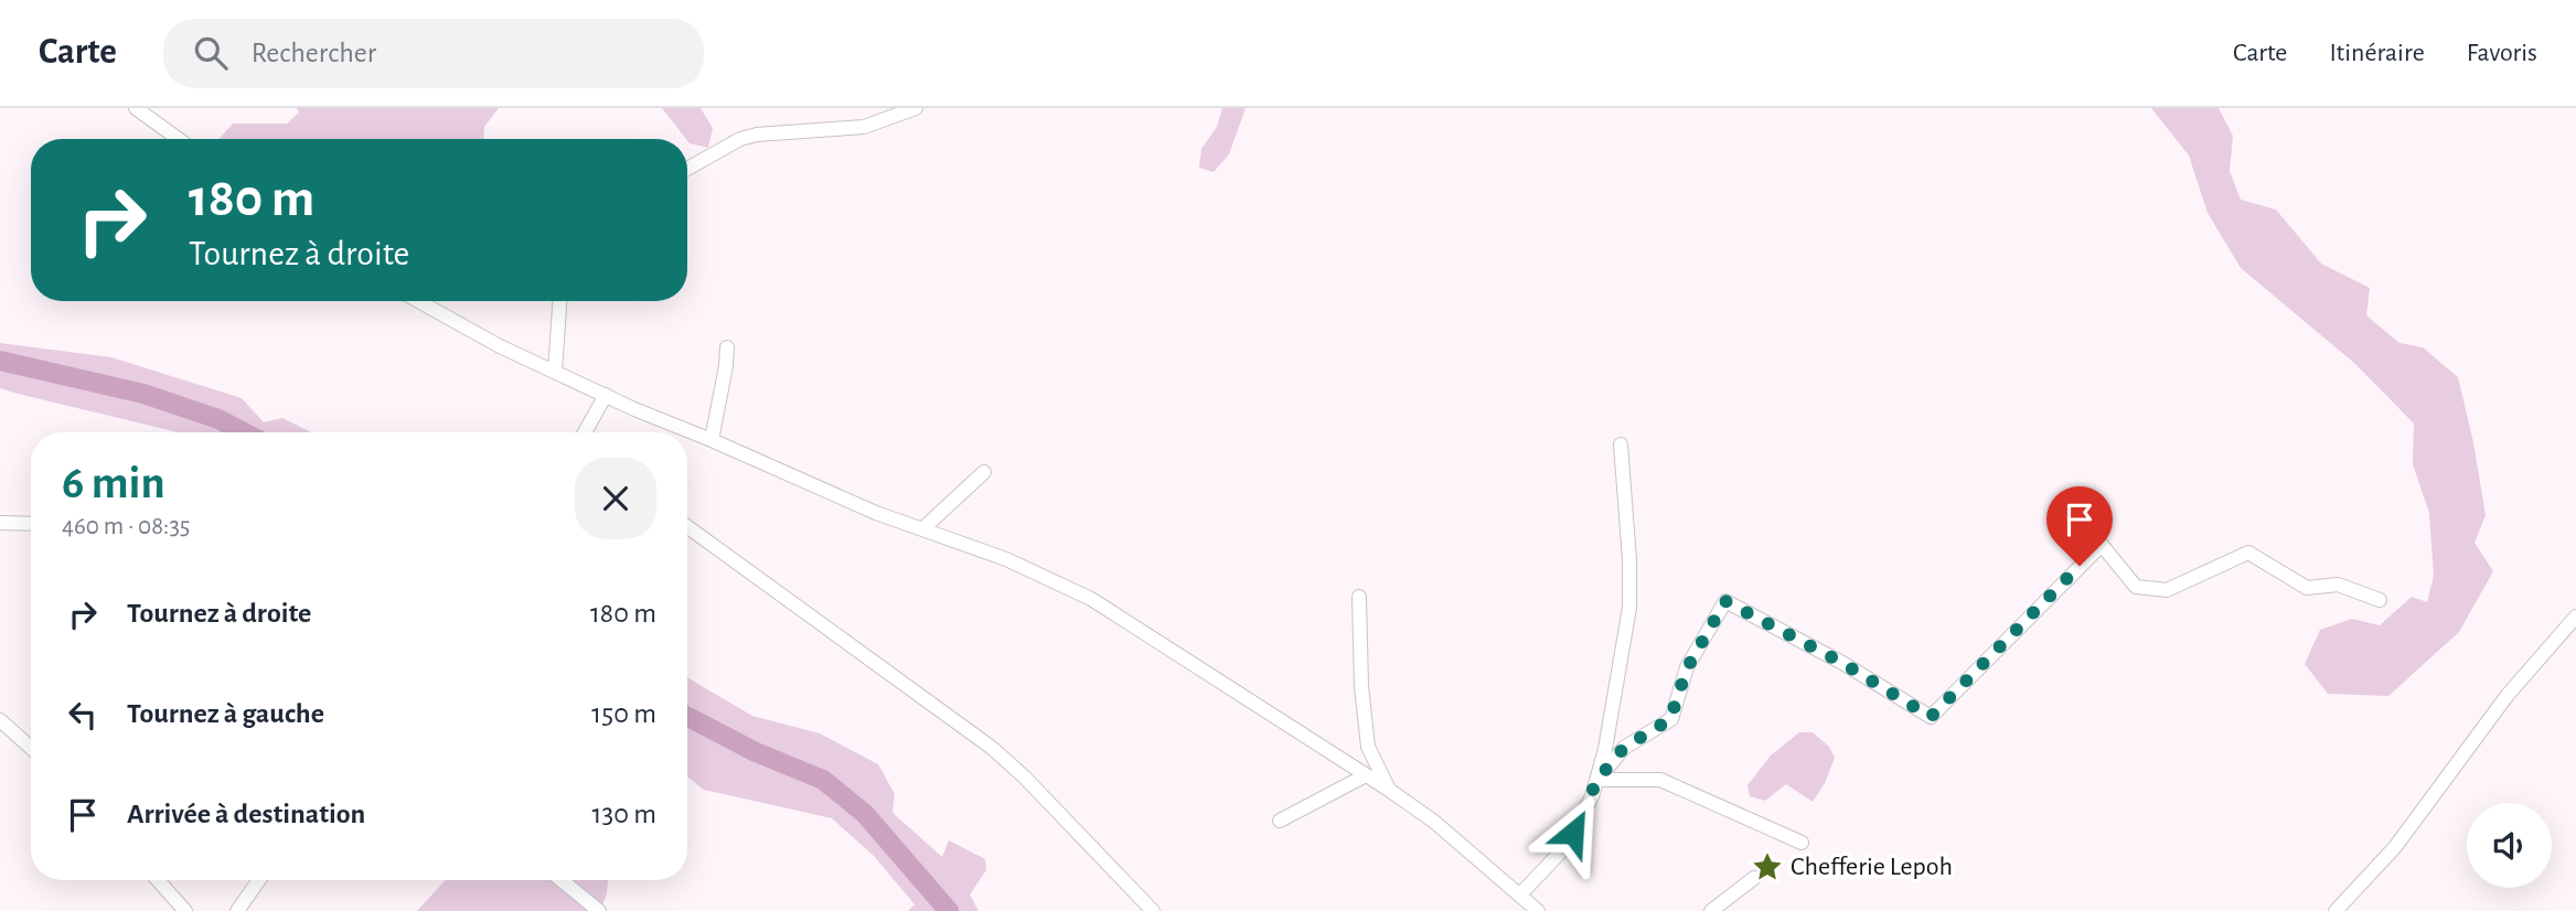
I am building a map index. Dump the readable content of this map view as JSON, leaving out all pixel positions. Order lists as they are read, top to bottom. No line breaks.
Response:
{"places":{"place":["Chefferie Lepoh"]},"page":{"header":"Carte","search":"Rechercher","nav":["Carte","Itinéraire","Favoris"],"turn":["180 m","Tournez à droite"],"heading":["6 min","460 m · 08:35"],"list":[{"name":"Tournez à droite","value":"180 m"},{"name":"Tournez à gauche","value":"150 m"},{"name":"Arrivée à destination","value":"130 m"}]}}
